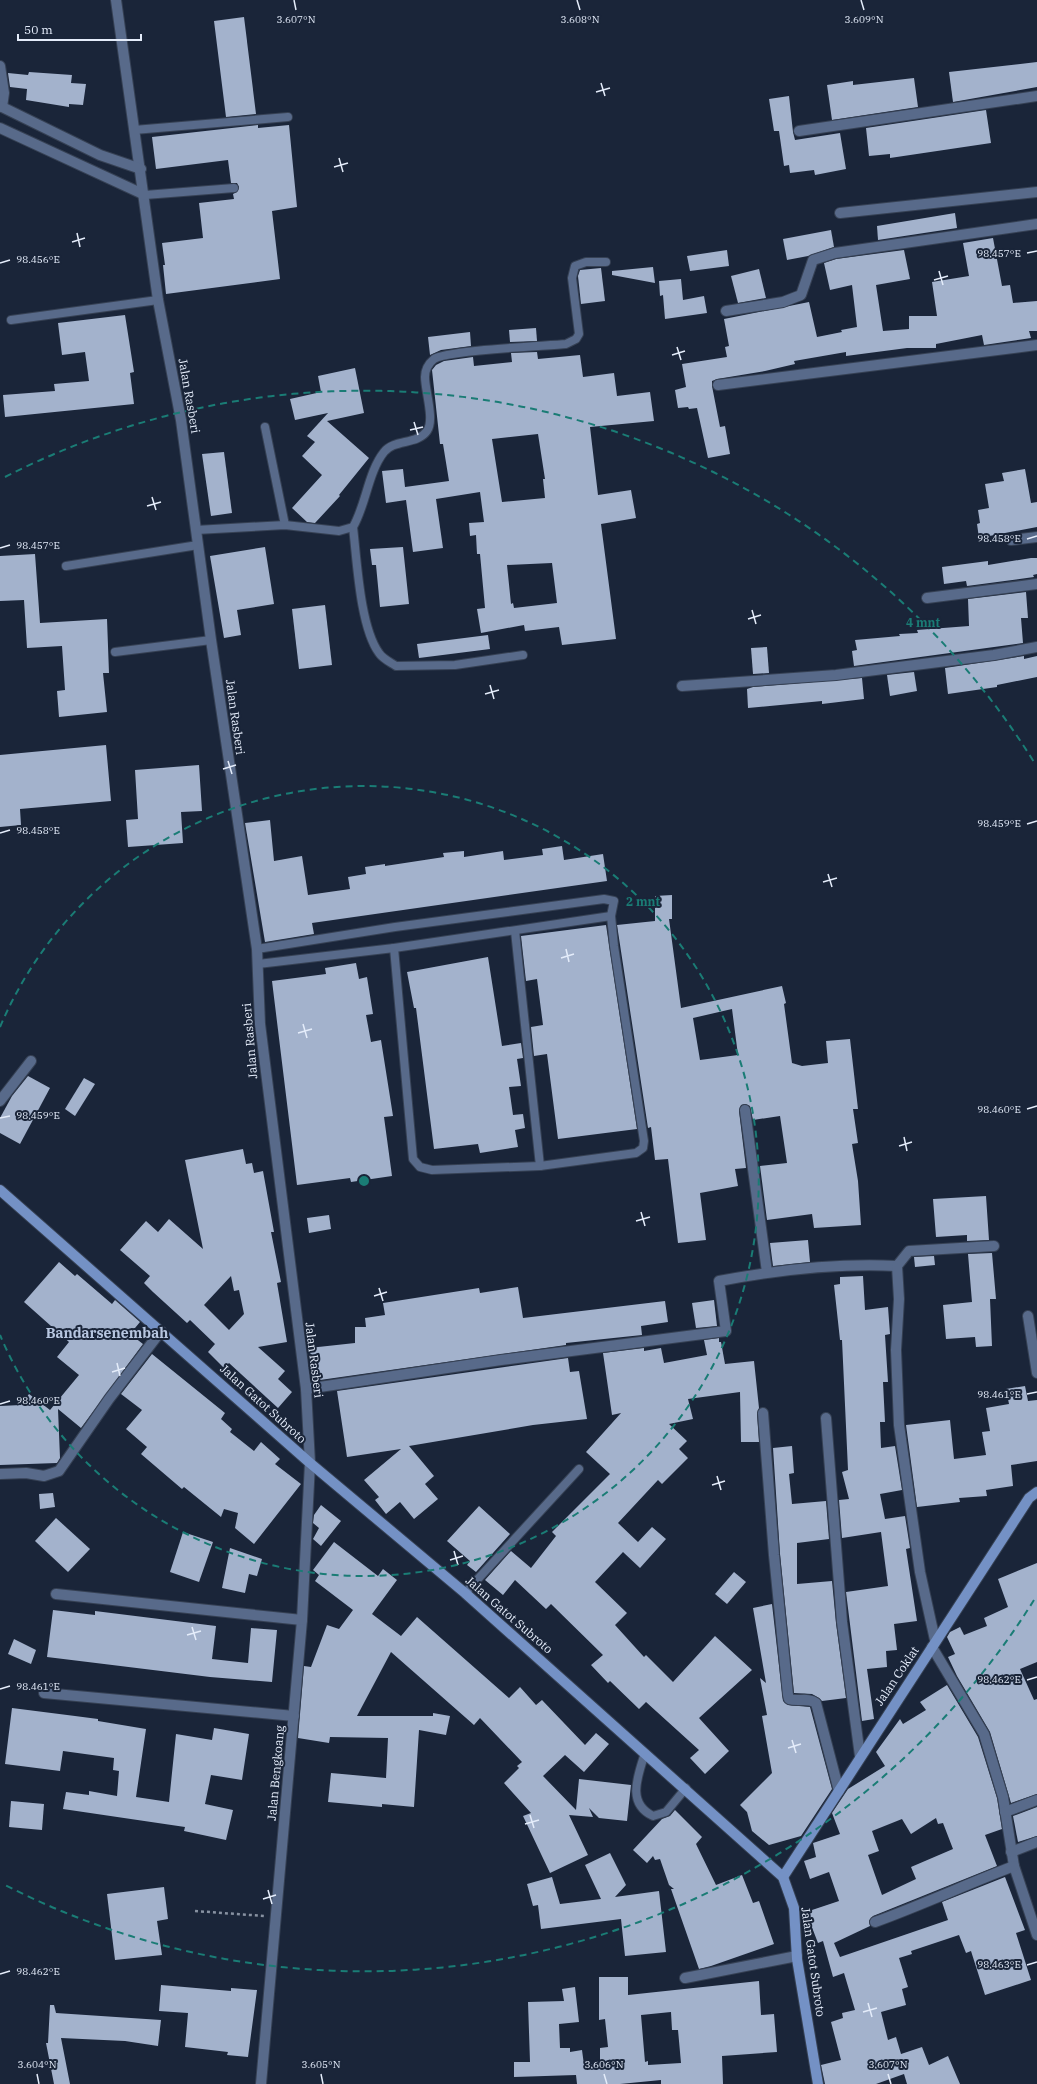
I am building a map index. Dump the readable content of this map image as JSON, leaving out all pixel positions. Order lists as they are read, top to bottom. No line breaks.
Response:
{"streets":{"main road":["Jalan Gatot Subroto","Jalan Coklat"],"street":["Jalan Rasberi","Jalan Bengkoang"]},"crossings":[["Jalan Rasberi","Jalan Gatot Subroto"],["Jalan Rasberi","Jalan Bengkoang"],["Jalan Gatot Subroto","Jalan Coklat"],["Jalan Gatot Subroto","Jalan Bengkoang"]],"districts":["Bandarsenembah"],"scale_bar":"50 m","coordinates":["3.607°N","3.608°N","3.609°N","98.457°E","98.456°E","98.458°E","98.459°E","98.460°E","98.461°E","98.462°E","98.463°E","3.604°N","3.605°N","3.606°N"],"rings":["4 mnt","2 mnt"]}
